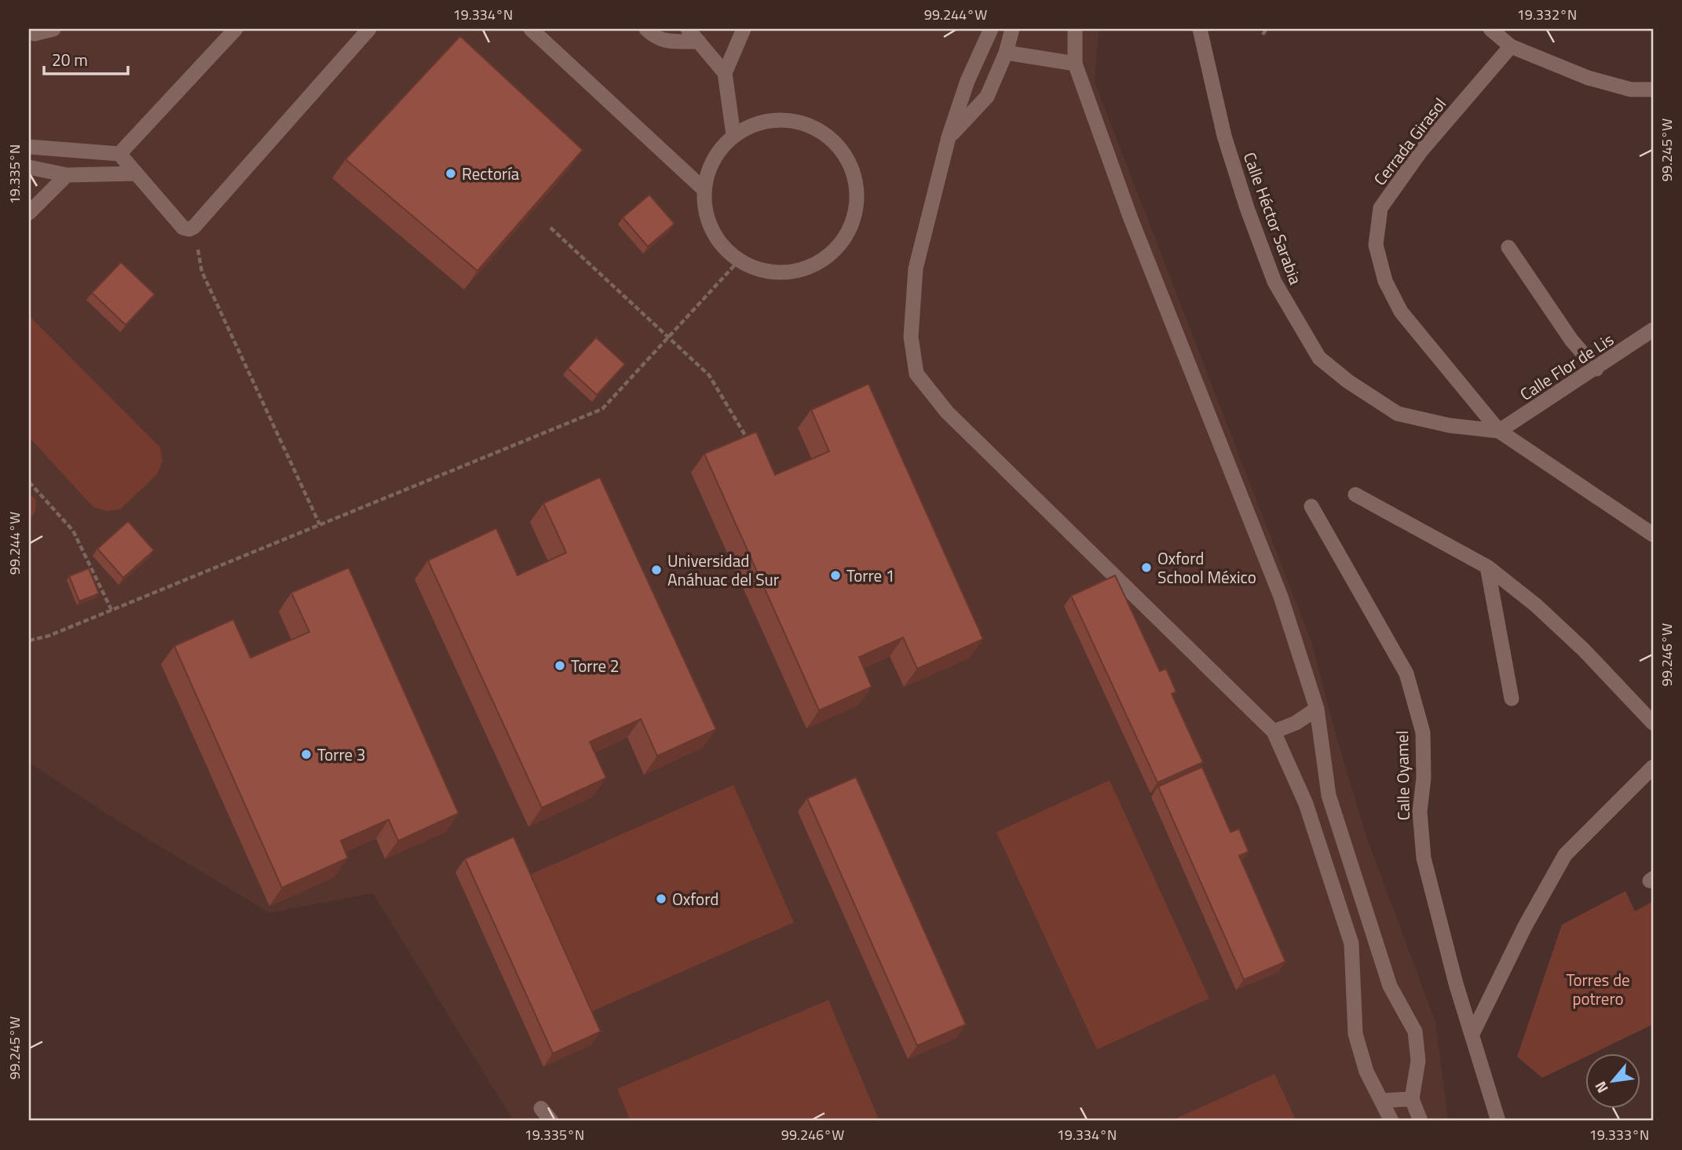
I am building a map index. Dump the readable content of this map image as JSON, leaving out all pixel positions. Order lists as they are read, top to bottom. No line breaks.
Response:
{"streets":{"street":["Cerrada Girasol","Calle Héctor Sarabia","Calle Flor de Lis","Calle Oyamel"]},"crossings":[["Cerrada Girasol","Calle Héctor Sarabia"],["Cerrada Girasol","Calle Flor de Lis"],["Calle Héctor Sarabia","Calle Flor de Lis"]],"parks":["Torres de potrero"],"places":["Rectoría","Oxford School México","Universidad Anáhuac del Sur","Torre 1","Torre 2","Torre 3","Oxford"],"scale_bar":"20 m","north":"bottom left","coordinates":["19.334°N","99.244°W","19.332°N","99.245°W","19.335°N","99.246°W","19.333°N"]}
